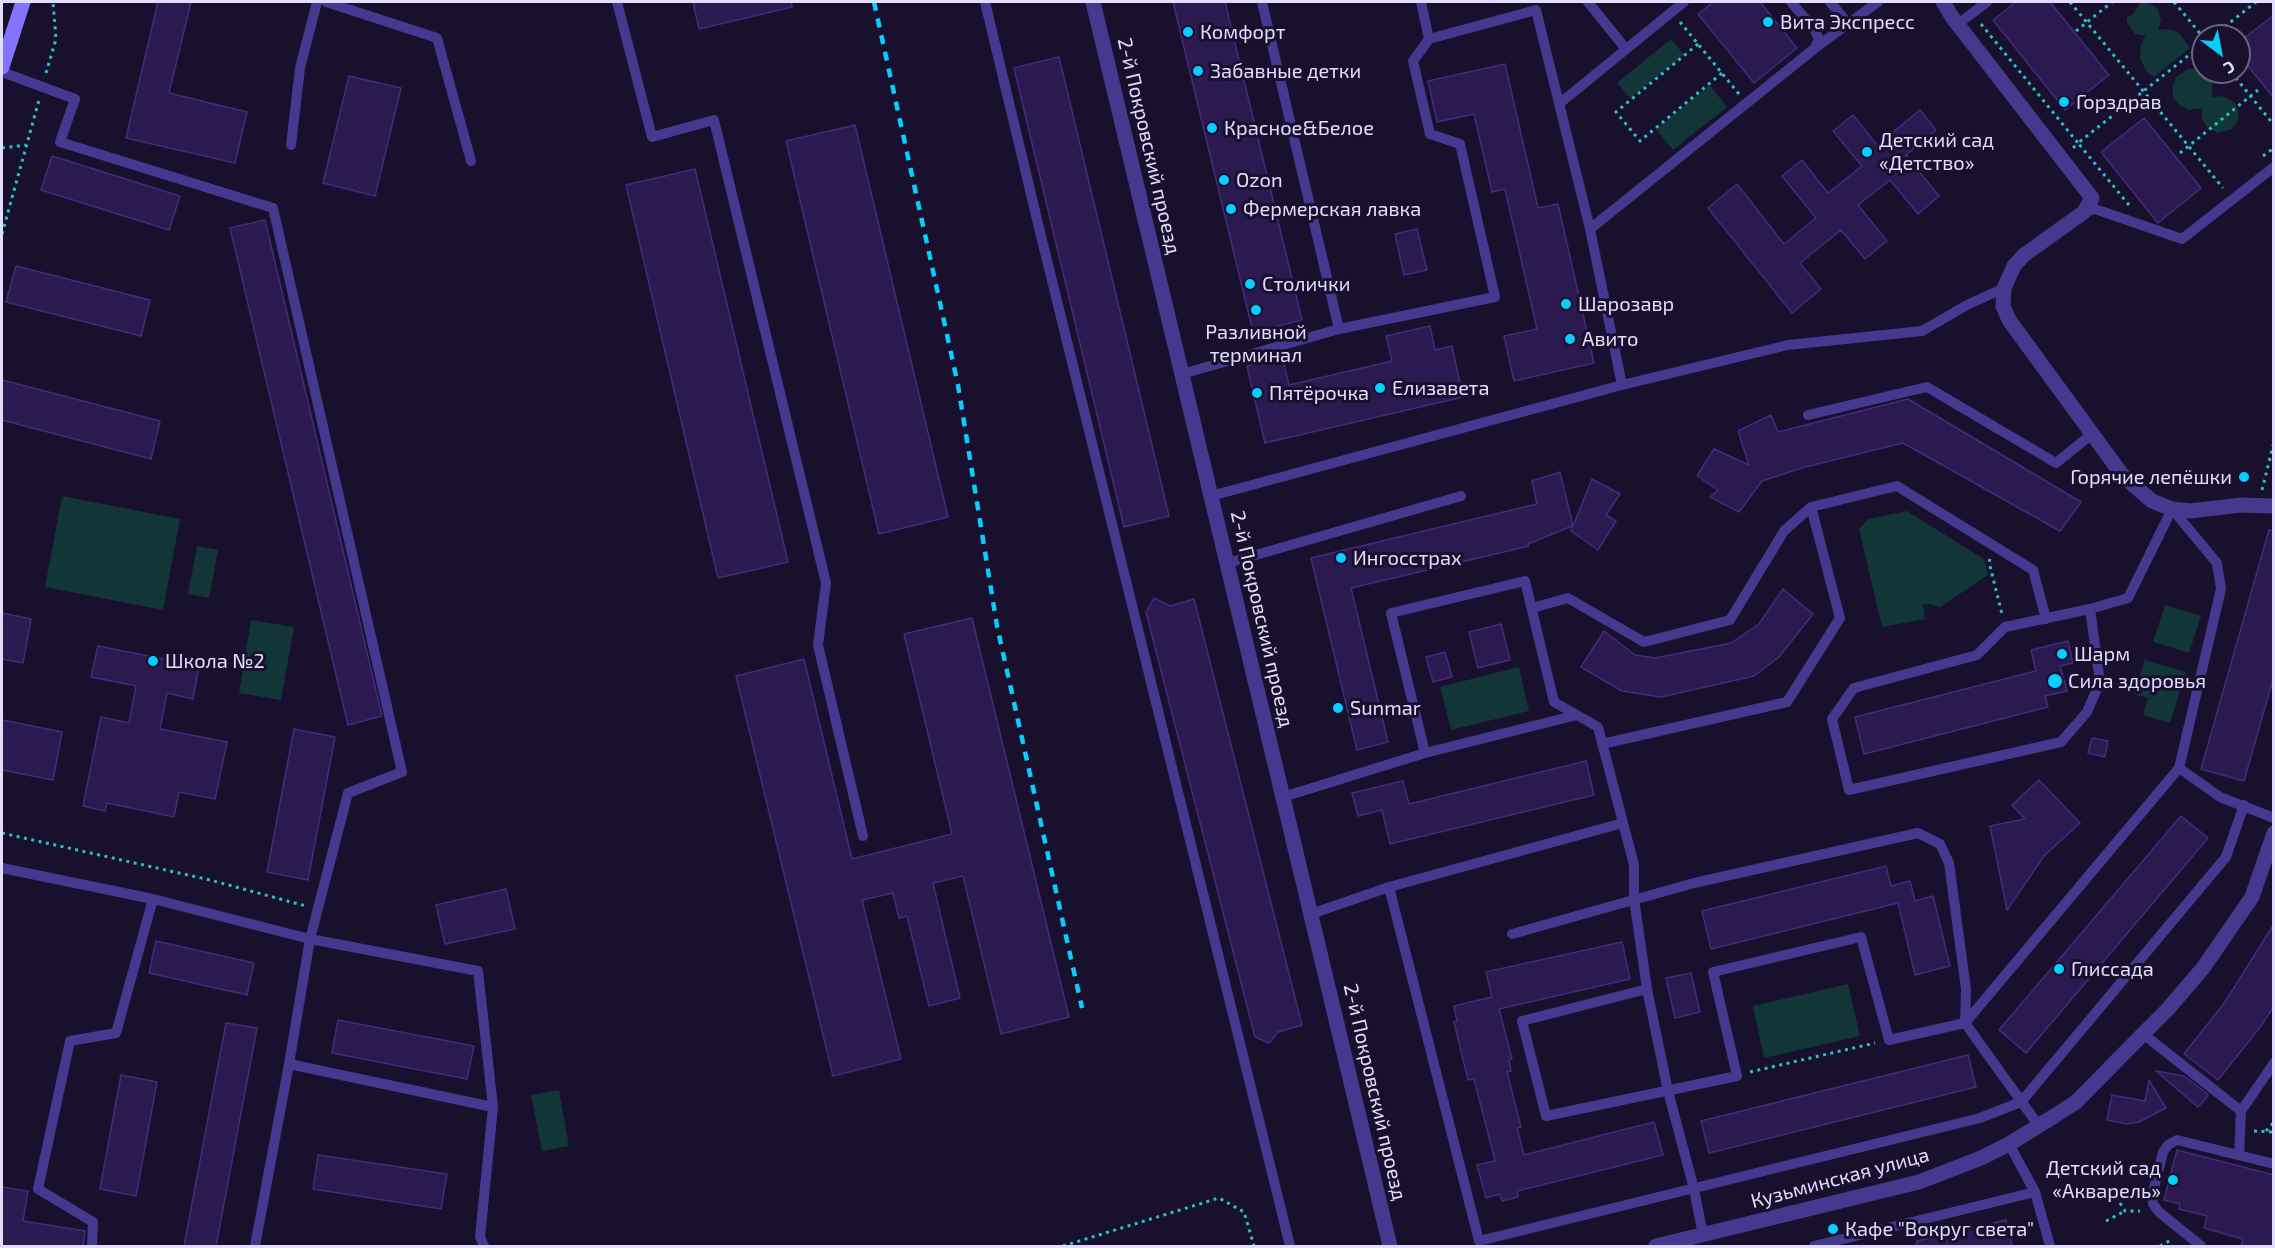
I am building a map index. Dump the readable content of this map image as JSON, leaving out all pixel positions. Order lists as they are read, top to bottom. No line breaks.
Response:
{"streets":{"street":["2-й Покровский проезд","Кузьминская улица"]},"places":["Вита Экспресс","Комфорт","Забавные детки","Горздрав","Красное&Белое","Детский сад «Детство»","Ozon","Фермерская лавка","Столички","Шарозавр","Разливной терминал","Авито","Елизавета","Пятёрочка","Горячие лепёшки","Ингосстрах","Шарм","Школа №2","Сила здоровья","Sunmar","Глиссада","Детский сад «Акварель»","Кафе \"Вокруг света\""],"north":"bottom right"}
